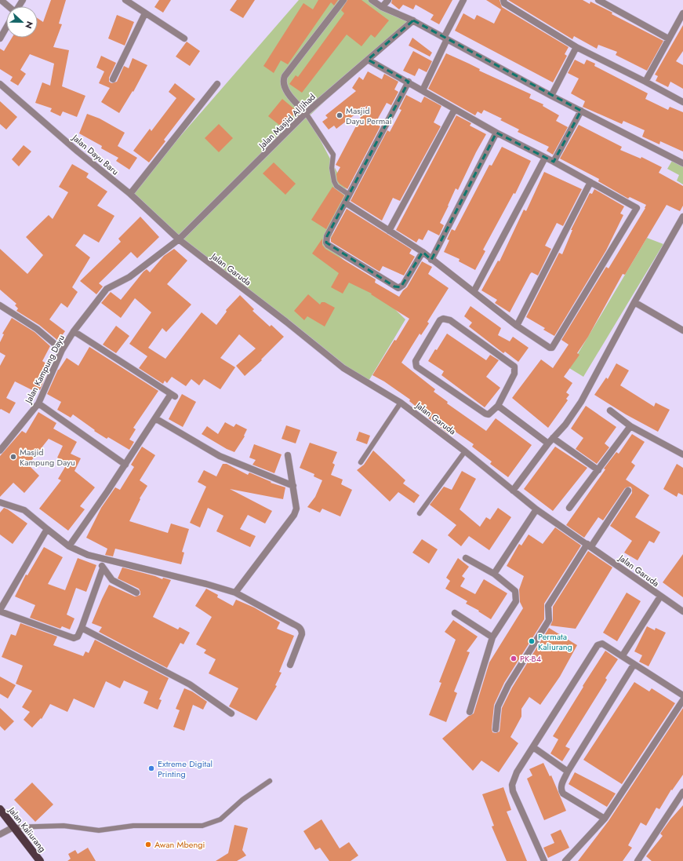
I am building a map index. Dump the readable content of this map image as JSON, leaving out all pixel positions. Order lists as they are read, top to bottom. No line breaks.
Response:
{"streets":{"main road":["Jalan Kaliurang"],"street":["Jalan Masjid Al Jihad","Jalan Dayu Baru","Jalan Garuda","Jalan Kampung Dayu"]},"crossings":[["Jalan Masjid Al Jihad","Jalan Dayu Baru"],["Jalan Masjid Al Jihad","Jalan Garuda"],["Jalan Masjid Al Jihad","Jalan Kampung Dayu"],["Jalan Dayu Baru","Jalan Garuda"],["Jalan Dayu Baru","Jalan Kampung Dayu"],["Jalan Garuda","Jalan Kampung Dayu"]],"places":["Masjid Dayu Permai","Masjid Kampung Dayu","Permata Kaliurang","PK-B4","Extreme Digital Printing","Awan Mbengi"],"north":"right"}
